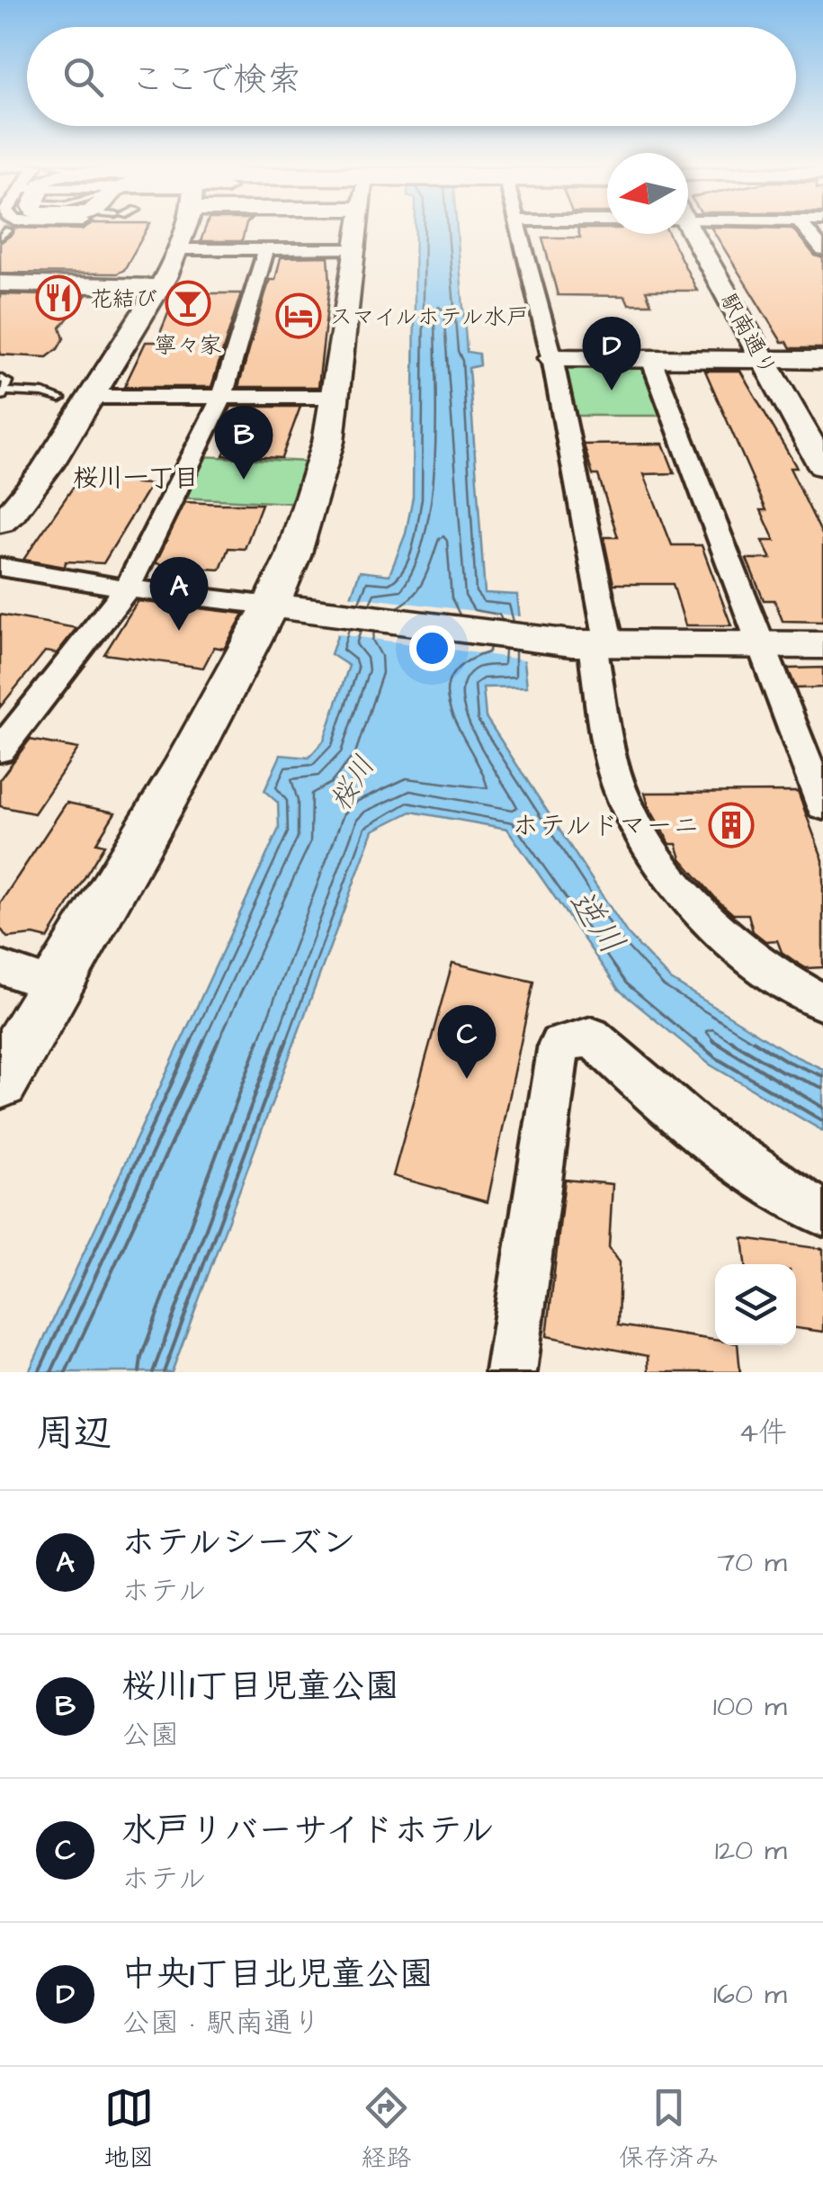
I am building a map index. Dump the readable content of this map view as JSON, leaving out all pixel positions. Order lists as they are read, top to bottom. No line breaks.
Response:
{"streets":{"street":["駅南通り"]},"districts":["桜川一丁目"],"water":["桜川","逆川"],"places":{"restaurant":["花結び"],"bar":["寧々家"],"hotel":["スマイルホテル水戸"],"building":["ホテルドマーニ"]},"north":"left","page":{"search":"ここで検索","pins":["D","B","A","C"],"heading":["周辺","4件"],"list":[{"mark":"A","name":"ホテルシーズン","note":"ホテル","value":"70 m"},{"mark":"B","name":"桜川1丁目児童公園","note":"公園","value":"100 m"},{"mark":"C","name":"水戸リバーサイドホテル","note":"ホテル","value":"120 m"},{"mark":"D","name":"中央1丁目北児童公園","note":"公園 · 駅南通り","value":"160 m"}],"nav":["地図","経路","保存済み"]}}
